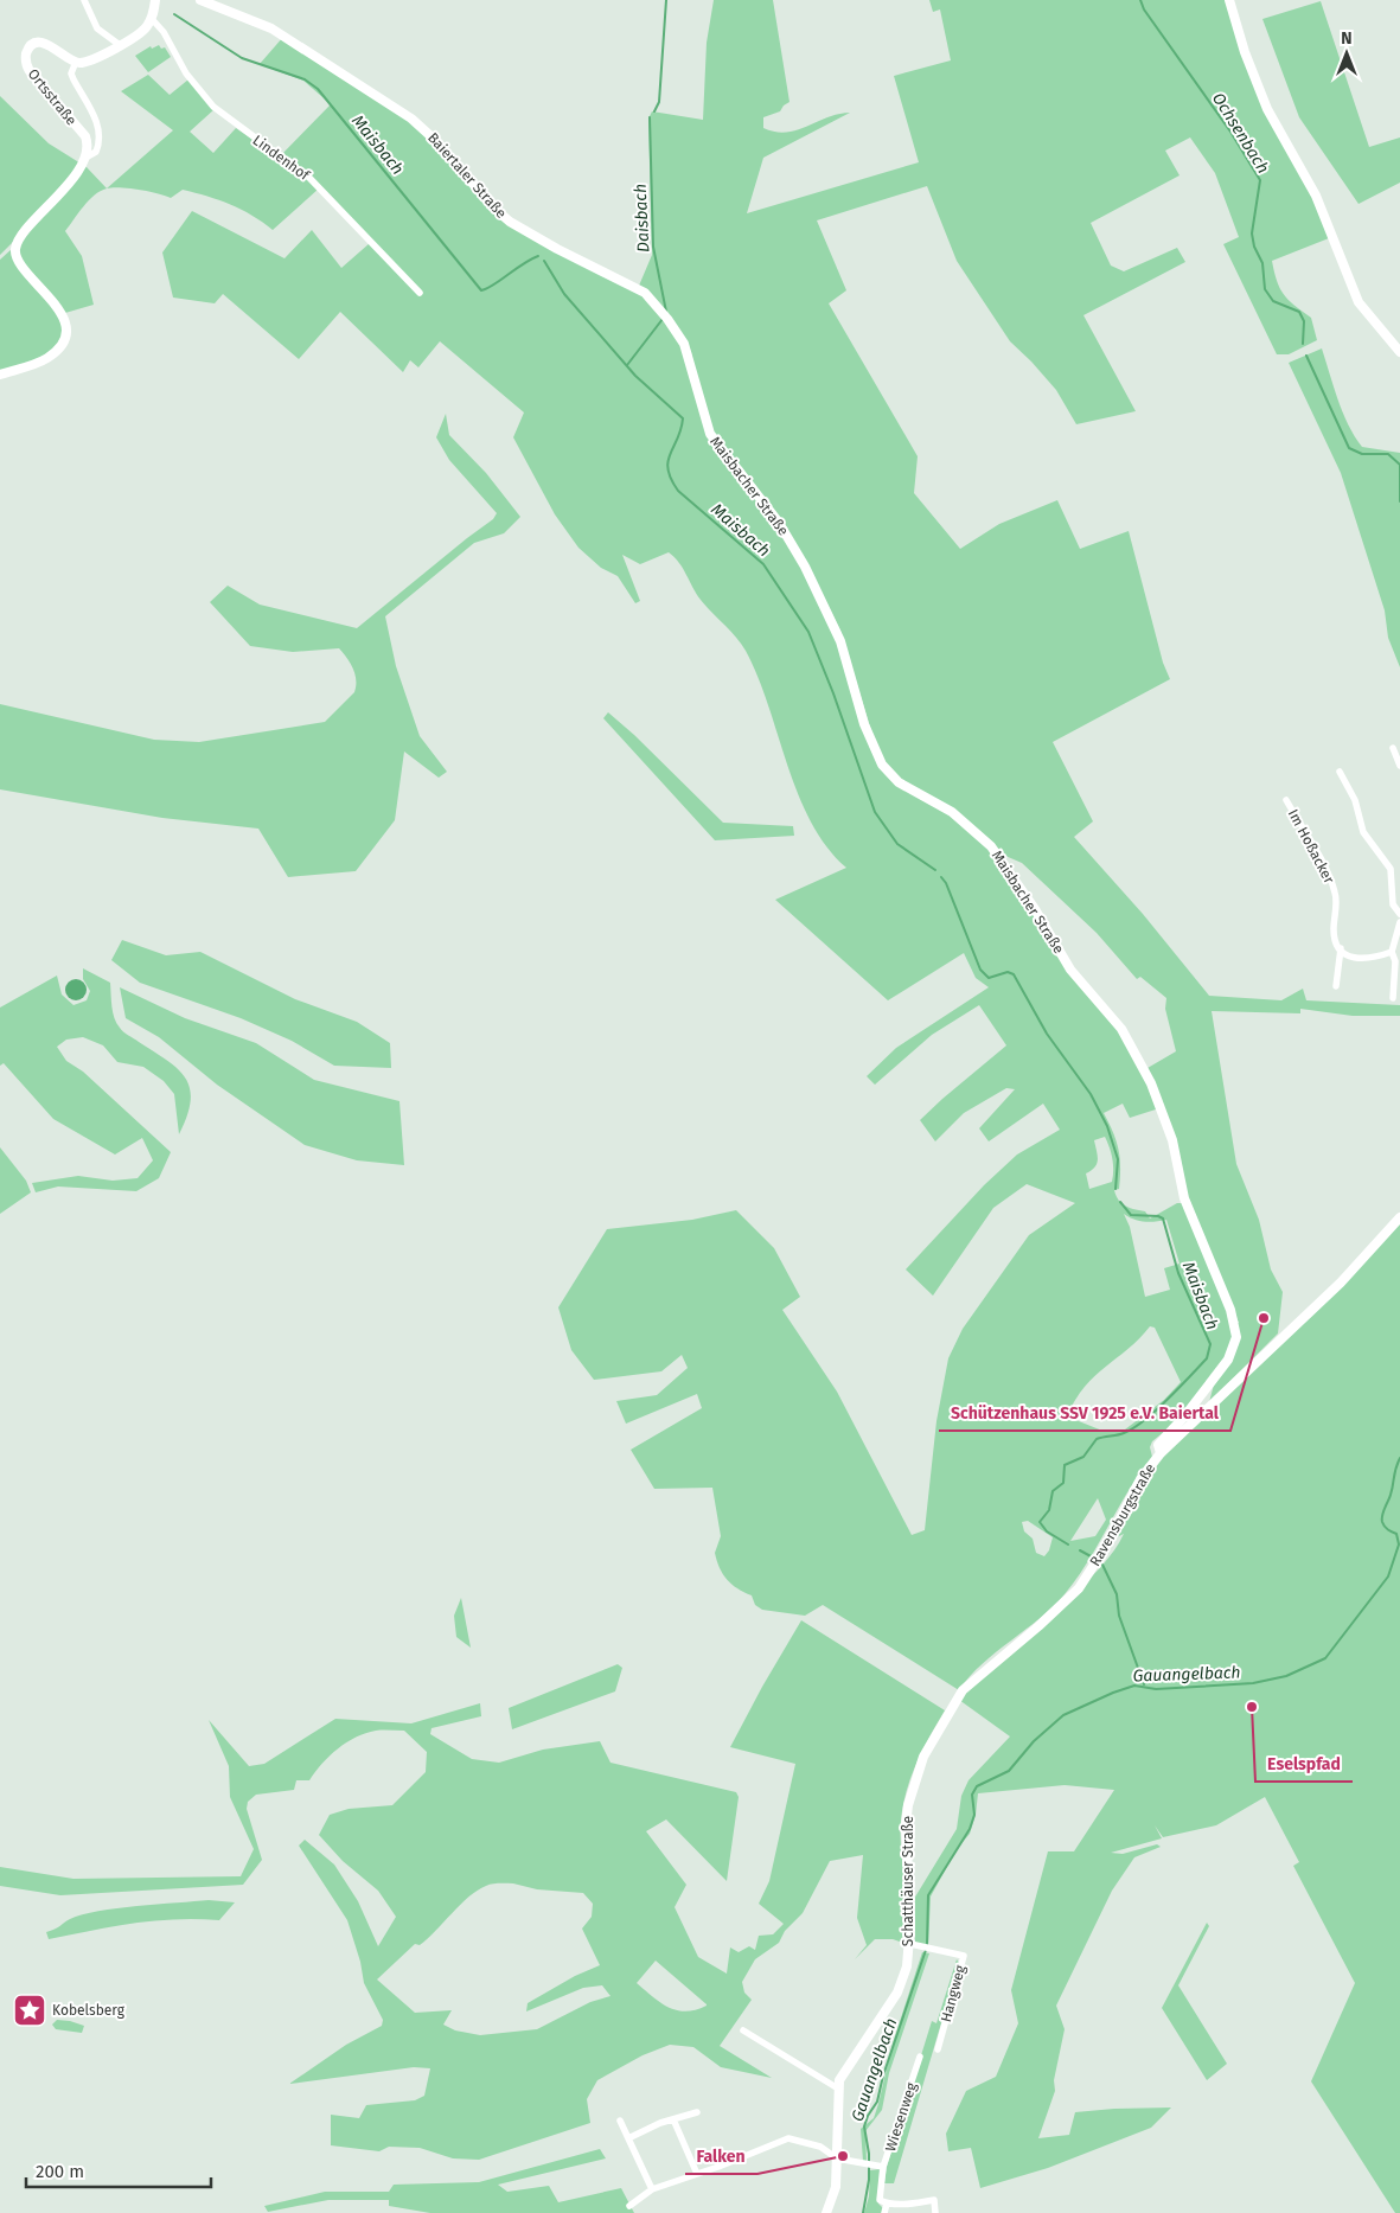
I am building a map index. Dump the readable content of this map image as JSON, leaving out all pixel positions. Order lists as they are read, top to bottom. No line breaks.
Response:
{"streets":{"street":["Ortsstraße","Lindenhof","Baiertaler Straße","Maisbacher Straße","Im Hoßacker","Ravensburgstraße","Schatthäuser Straße","Hangweg","Wiesenweg"]},"crossings":[["Baiertaler Straße","Maisbacher Straße"],["Maisbacher Straße","Ravensburgstraße"],["Ravensburgstraße","Schatthäuser Straße"],["Schatthäuser Straße","Hangweg"],["Schatthäuser Straße","Wiesenweg"]],"water":["Ochsenbach","Maisbach","Daisbach","Gauangelbach"],"places":{"other":["Schützenhaus SSV 1925 e.V. Baiertal","Eselspfad","Falken"],"place":["Kobelsberg"]},"scale_bar":"200 m","north":"top"}
